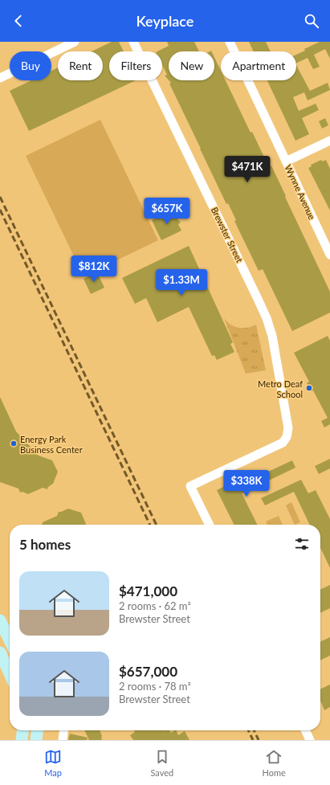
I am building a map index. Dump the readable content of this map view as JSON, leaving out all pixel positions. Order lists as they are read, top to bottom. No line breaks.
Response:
{"streets":{"street":["Wynne Avenue","Brewster Street"]},"places":["Metro Deaf School","Energy Park Business Center"],"page":{"header":"Keyplace","chip":["Buy","Rent","Filters","New","Apartment"],"price":["$471K","$657K","$812K","$1.33M","$338K"],"heading":"5 homes","list":[{"name":"$471,000","note":"2 rooms · 62 m² · Brewster Street"},{"name":"$657,000","note":"2 rooms · 78 m² · Brewster Street"}],"tabs":["Map","Saved","Home"]}}
